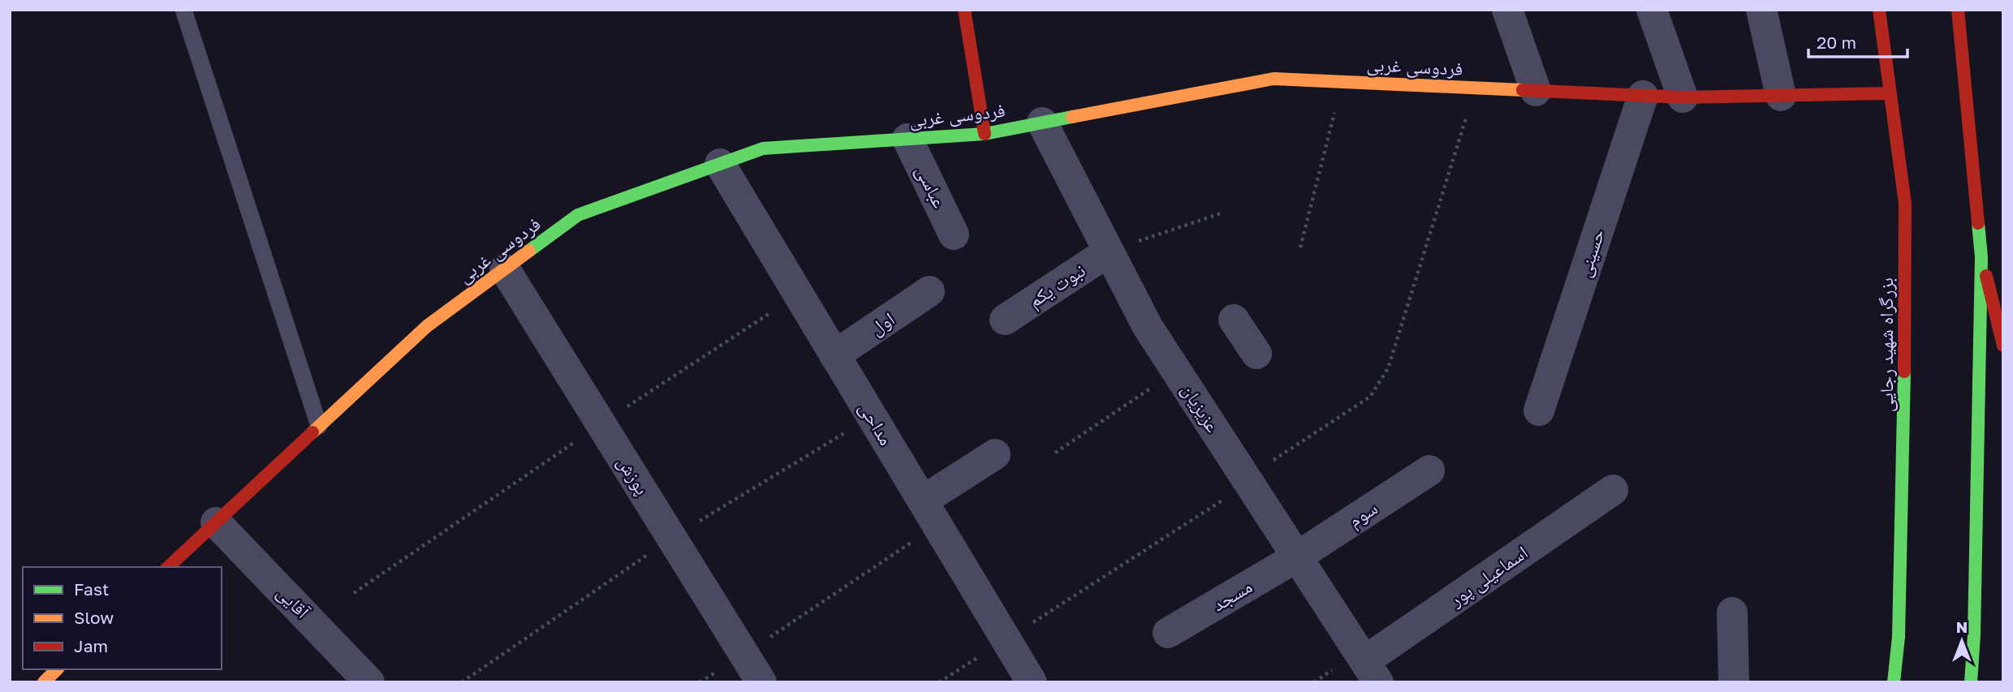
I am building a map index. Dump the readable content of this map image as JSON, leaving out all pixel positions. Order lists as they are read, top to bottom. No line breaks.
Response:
{"streets":{"main road":["فردوسی غربی","بزرگراه شهید رجایی"],"street":["عباسی","حسینی","نبوت یکم","اول","عزیزیان","مداحی","پوزش","سوم","اسماعیلی پور","مسجد","آقایی"]},"crossings":[["فردوسی غربی","عباسی"],["فردوسی غربی","حسینی"],["فردوسی غربی","بزرگراه شهید رجایی"],["فردوسی غربی","عزیزیان"],["فردوسی غربی","مداحی"],["فردوسی غربی","پوزش"],["فردوسی غربی","آقایی"],["نبوت یکم","عزیزیان"],["اول","مداحی"],["عزیزیان","سوم"],["عزیزیان","اسماعیلی پور"],["عزیزیان","مسجد"],["سوم","مسجد"]],"legend":["Fast","Slow","Jam"],"scale_bar":"20 m","north":"top"}
